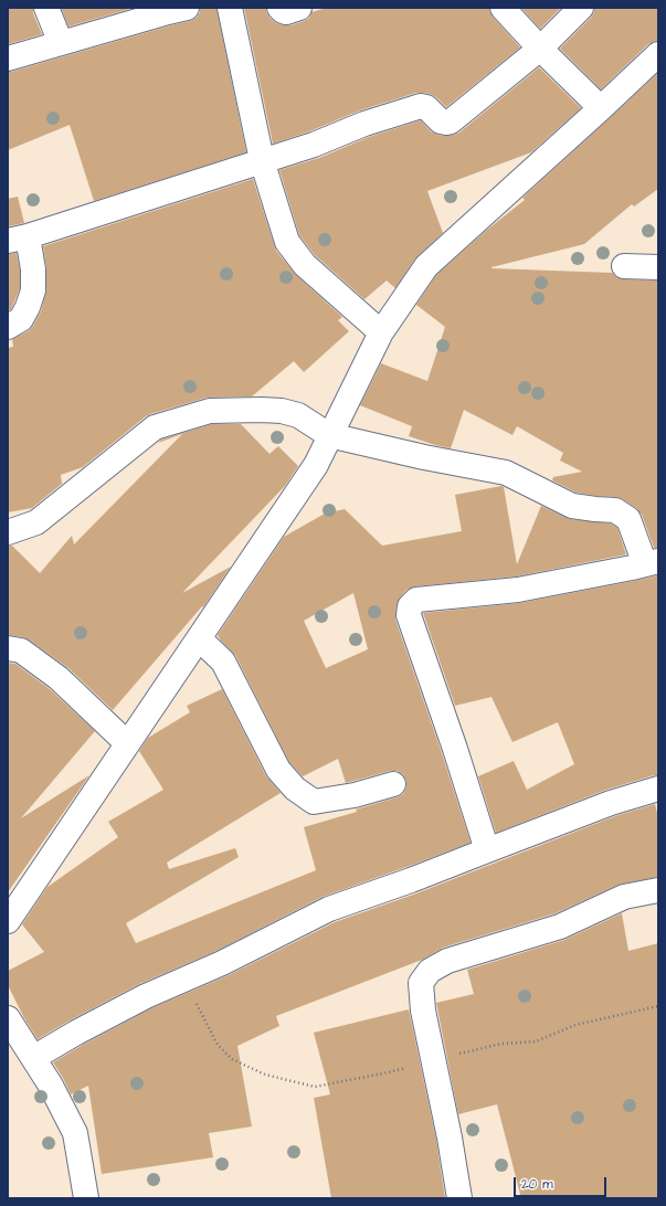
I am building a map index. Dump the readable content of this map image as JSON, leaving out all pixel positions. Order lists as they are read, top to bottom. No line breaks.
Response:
{"scale_bar":"20 m"}
